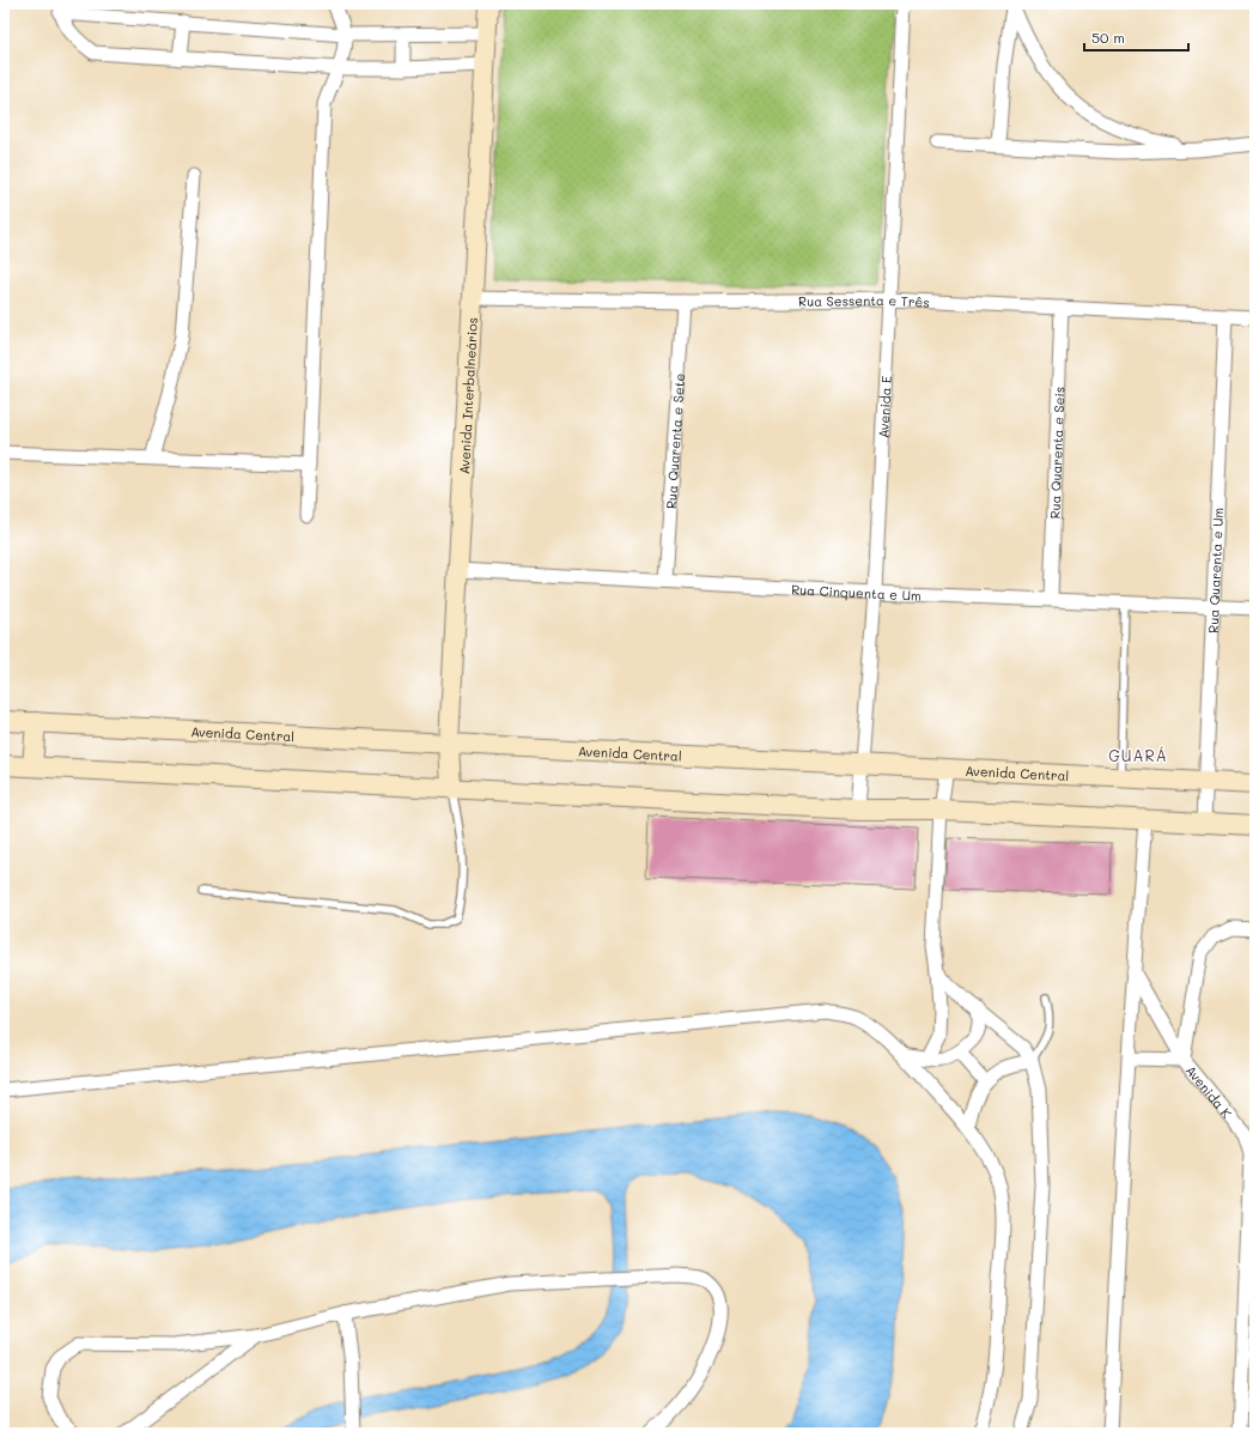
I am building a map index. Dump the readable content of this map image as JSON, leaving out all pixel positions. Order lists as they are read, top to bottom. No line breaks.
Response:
{"streets":{"main road":["Avenida Interbalneários","Avenida Central"],"street":["Rua Sessenta e Três","Avenida E","Rua Quarenta e Sete","Rua Quarenta e Seis","Rua Quarenta e Um","Rua Cinquenta e Um","Avenida K"]},"crossings":[["Rua Sessenta e Três","Avenida Interbalneários"],["Rua Sessenta e Três","Avenida E"],["Rua Sessenta e Três","Rua Quarenta e Sete"],["Rua Sessenta e Três","Rua Quarenta e Seis"],["Rua Sessenta e Três","Rua Quarenta e Um"],["Avenida Interbalneários","Rua Cinquenta e Um"],["Avenida Interbalneários","Avenida Central"],["Avenida E","Rua Cinquenta e Um"],["Avenida E","Avenida Central"],["Rua Quarenta e Sete","Rua Cinquenta e Um"],["Rua Quarenta e Seis","Rua Cinquenta e Um"],["Rua Quarenta e Um","Rua Cinquenta e Um"],["Rua Quarenta e Um","Avenida Central"]],"districts":["GUARÁ"],"scale_bar":"50 m"}
